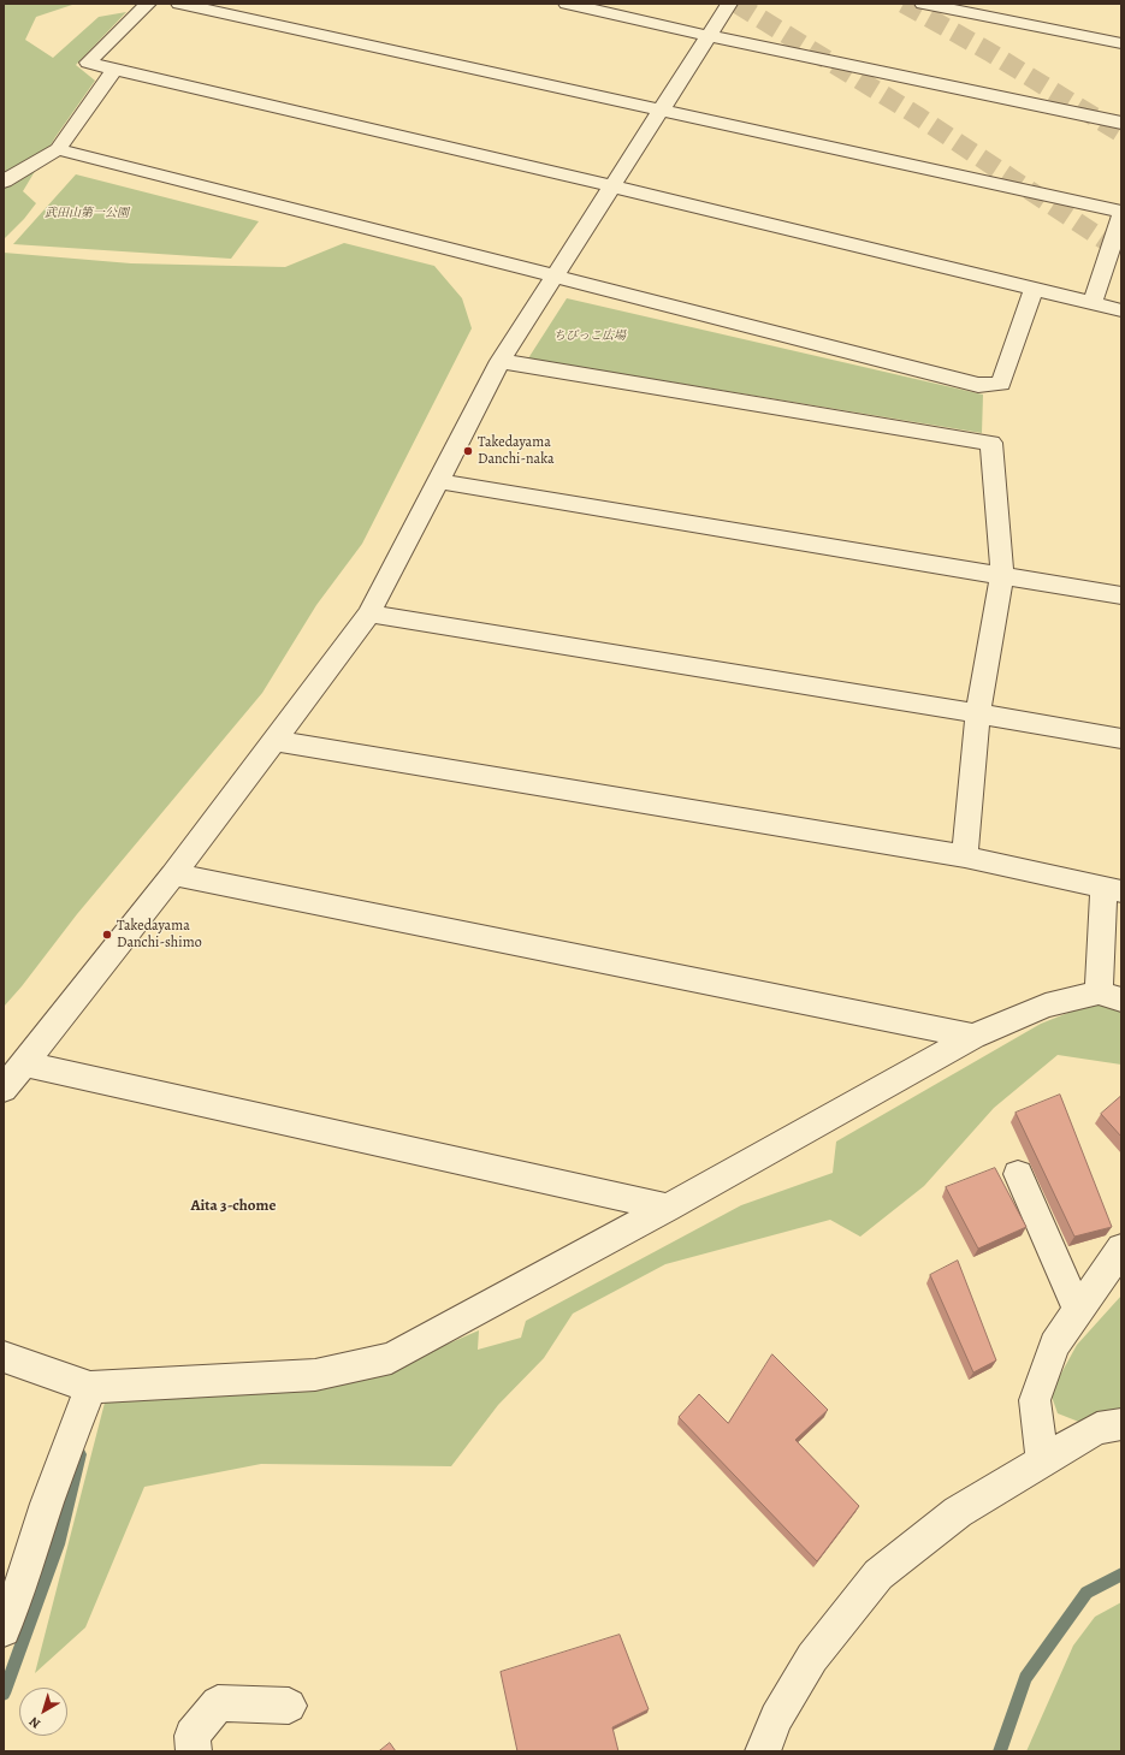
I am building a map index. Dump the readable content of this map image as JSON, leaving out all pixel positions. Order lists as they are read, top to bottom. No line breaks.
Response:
{"districts":["Aita 3-chome"],"parks":["武田山第一公園","ちびっこ広場"],"places":["Takedayama Danchi-naka","Takedayama Danchi-shimo"],"north":"bottom left"}
